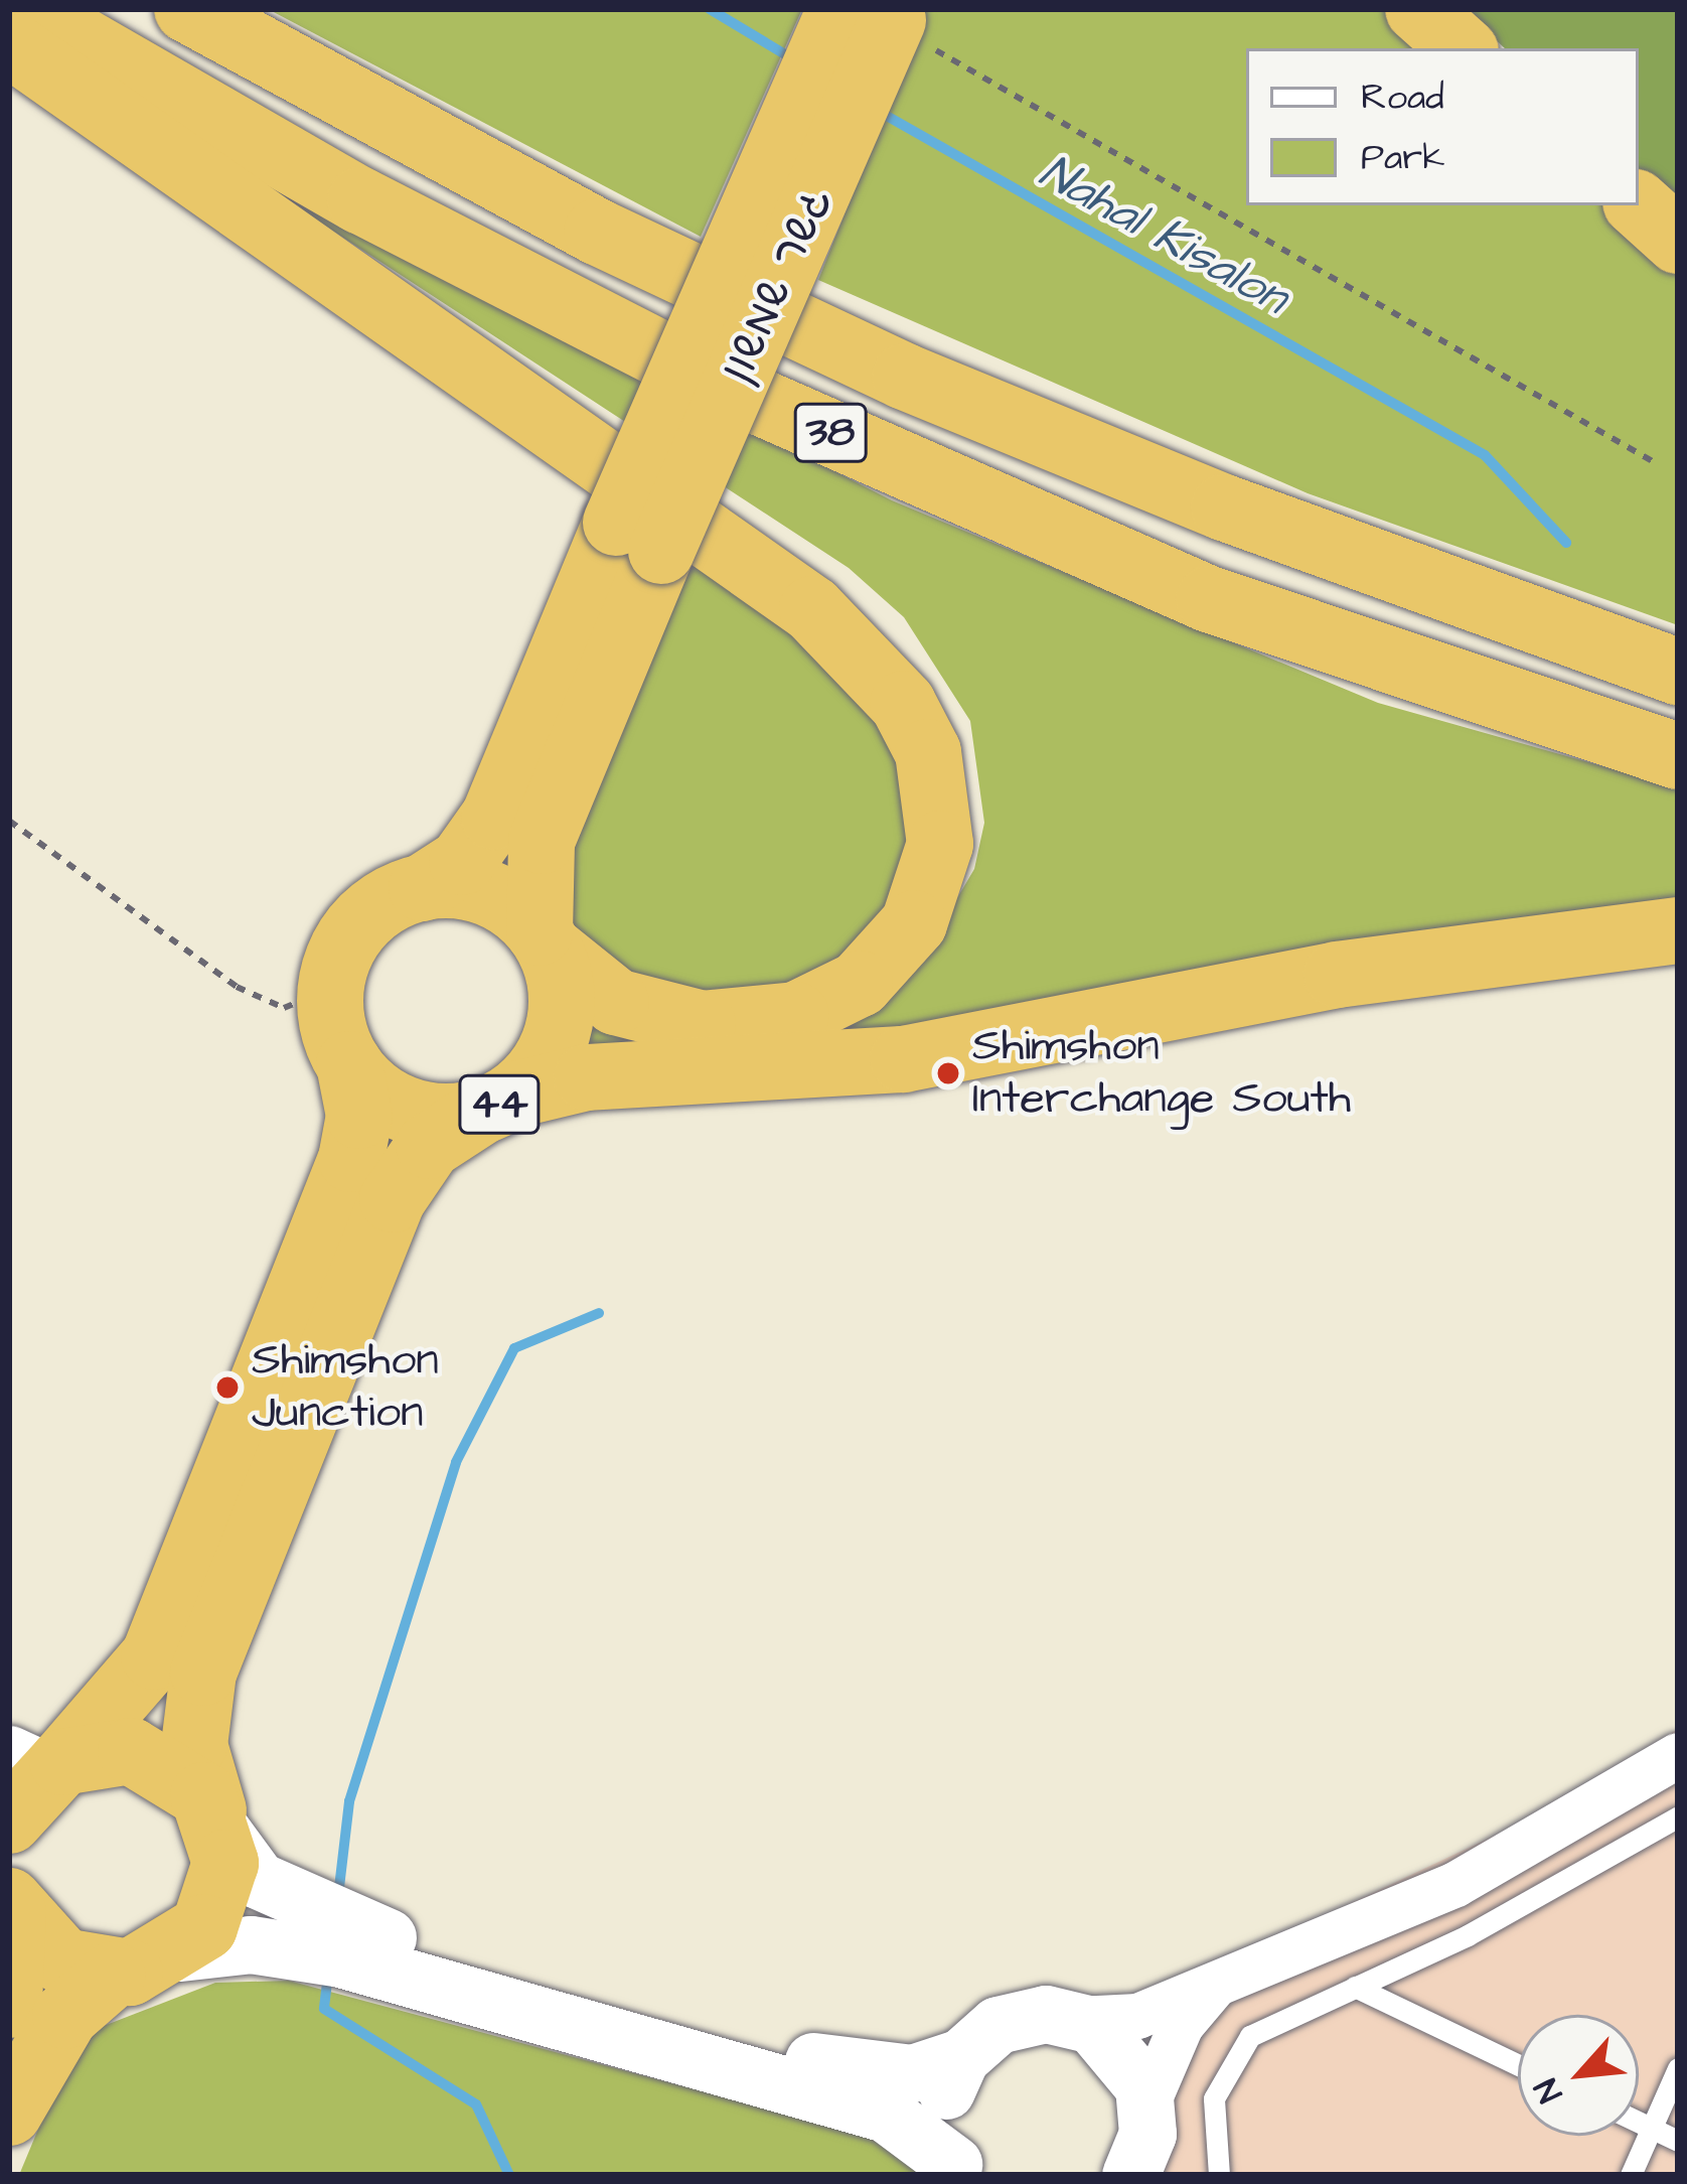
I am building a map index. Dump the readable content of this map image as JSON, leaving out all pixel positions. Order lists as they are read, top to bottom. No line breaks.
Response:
{"streets":{"highway":["גשר שמשון","38","44"]},"crossings":[["גשר שמשון","44"]],"water":["Nahal Kisalon"],"places":["Shimshon Interchange South","Shimshon Junction"],"legend":["Road","Park"],"north":"bottom left"}
